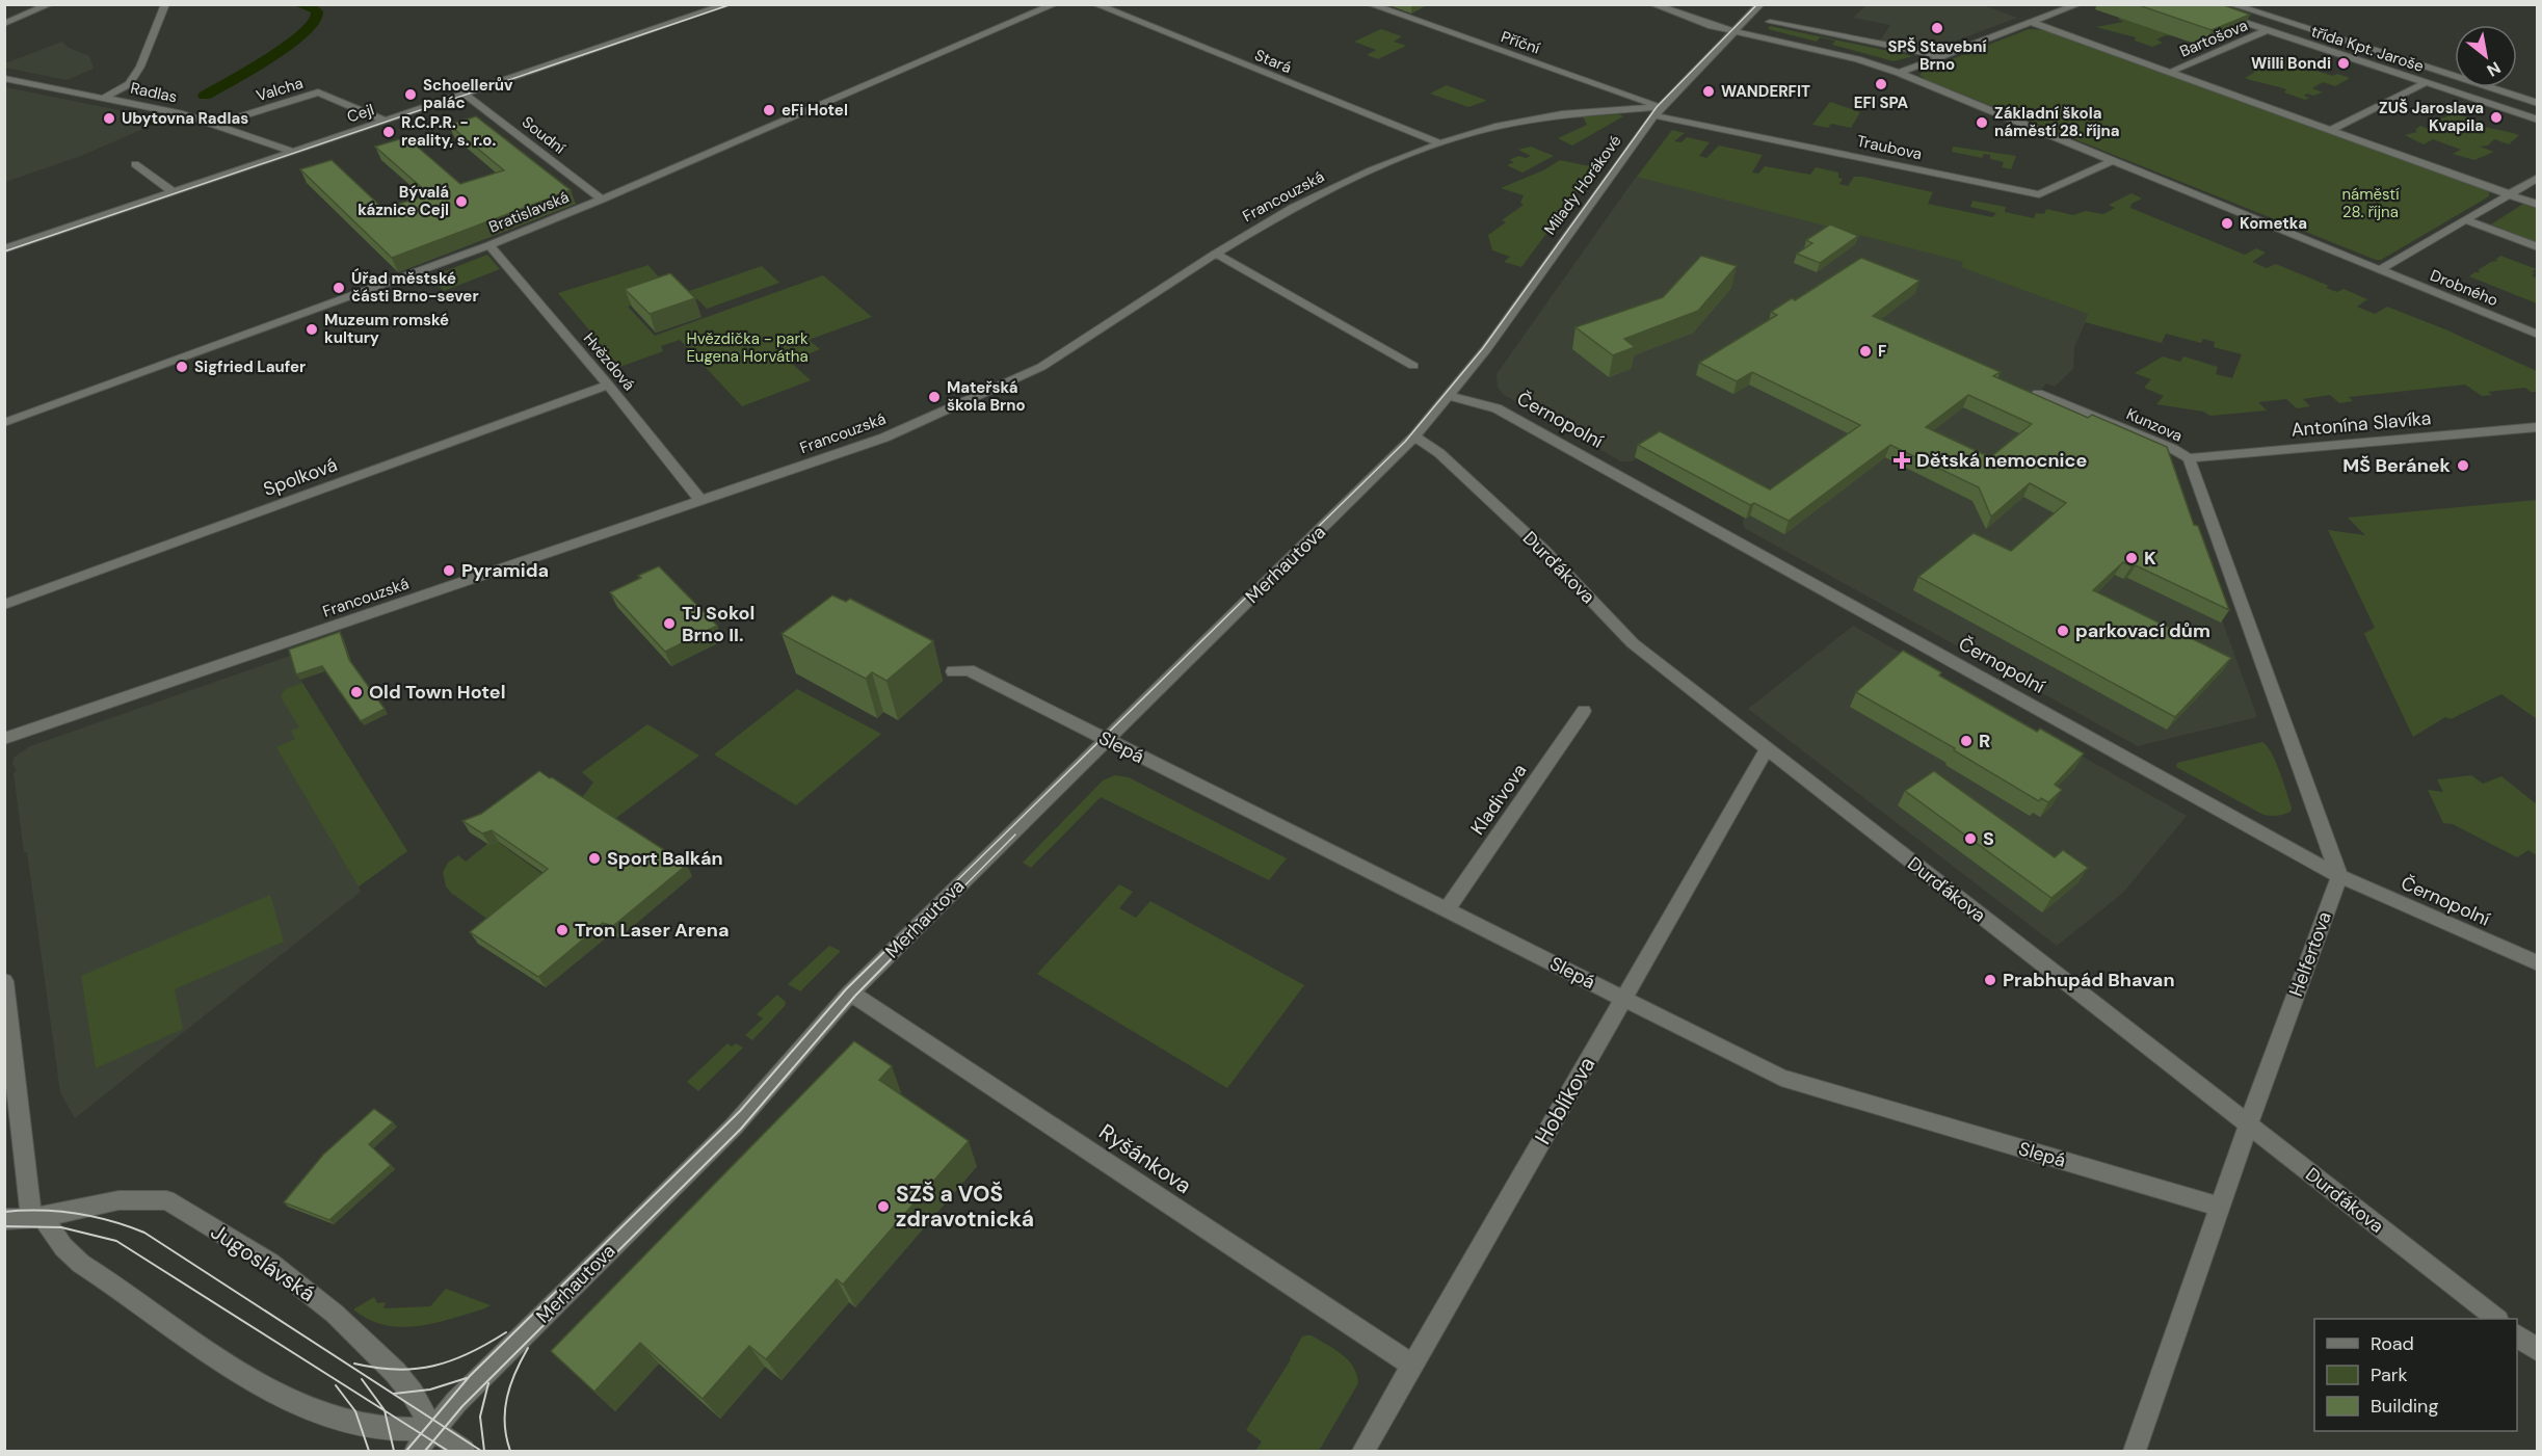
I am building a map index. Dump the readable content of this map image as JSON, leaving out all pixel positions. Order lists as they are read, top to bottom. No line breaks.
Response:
{"streets":{"street":["Bartošova","Příční","třída Kpt. Jaroše","Stará","Valcha","Radlas","Cejl","Soudní","Traubova","Milady Horákové","Francouzská","Bratislavská","Drobného","Hvězdová","Černopolní","Antonína Slavíka","Kunzova","Spolková","Merhautova","Durďákova","Slepá","Kladivova","Helfertova","Hoblíkova","Ryšánkova","Jugoslávská"]},"crossings":[["Bartošova","třída Kpt. Jaroše"],["Příční","Traubova"],["Příční","Milady Horákové"],["Příční","Francouzská"],["Stará","Francouzská"],["Valcha","Radlas"],["Valcha","Cejl"],["Radlas","Cejl"],["Cejl","Soudní"],["Soudní","Bratislavská"],["Traubova","Milady Horákové"],["Traubova","Francouzská"],["Milady Horákové","Francouzská"],["Milady Horákové","Černopolní"],["Milady Horákové","Merhautova"],["Francouzská","Hvězdová"],["Bratislavská","Hvězdová"],["Hvězdová","Spolková"],["Černopolní","Merhautova"],["Černopolní","Helfertova"],["Antonína Slavíka","Kunzova"],["Merhautova","Durďákova"],["Merhautova","Slepá"],["Merhautova","Ryšánkova"],["Merhautova","Jugoslávská"],["Durďákova","Helfertova"],["Durďákova","Hoblíkova"],["Slepá","Kladivova"],["Slepá","Helfertova"],["Slepá","Hoblíkova"],["Hoblíkova","Ryšánkova"]],"parks":["náměstí 28. října","Hvězdička - park Eugena Horvátha"],"places":{"other":["SPŠ Stavební Brno","Willi Bondi","EFI SPA","WANDERFIT","Schoellerův palác","eFi Hotel","ZUŠ Jaroslava Kvapila","Ubytovna Radlas","Základní škola náměstí 28. října","R.C.P.R. - reality, s. r.o.","Bývalá káznice Cejl","Kometka","Úřad městské části Brno-sever","Muzeum romské kultury","F","Sigfried Laufer","Mateřská škola Brno","MŠ Beránek","K","Pyramida","TJ Sokol Brno II.","parkovací dům","Old Town Hotel","R","S","Sport Balkán","Tron Laser Arena","Prabhupád Bhavan","SZŠ a VOŠ zdravotnická"],"health":["Dětská nemocnice"]},"legend":["Road","Park","Building"],"north":"bottom right"}
